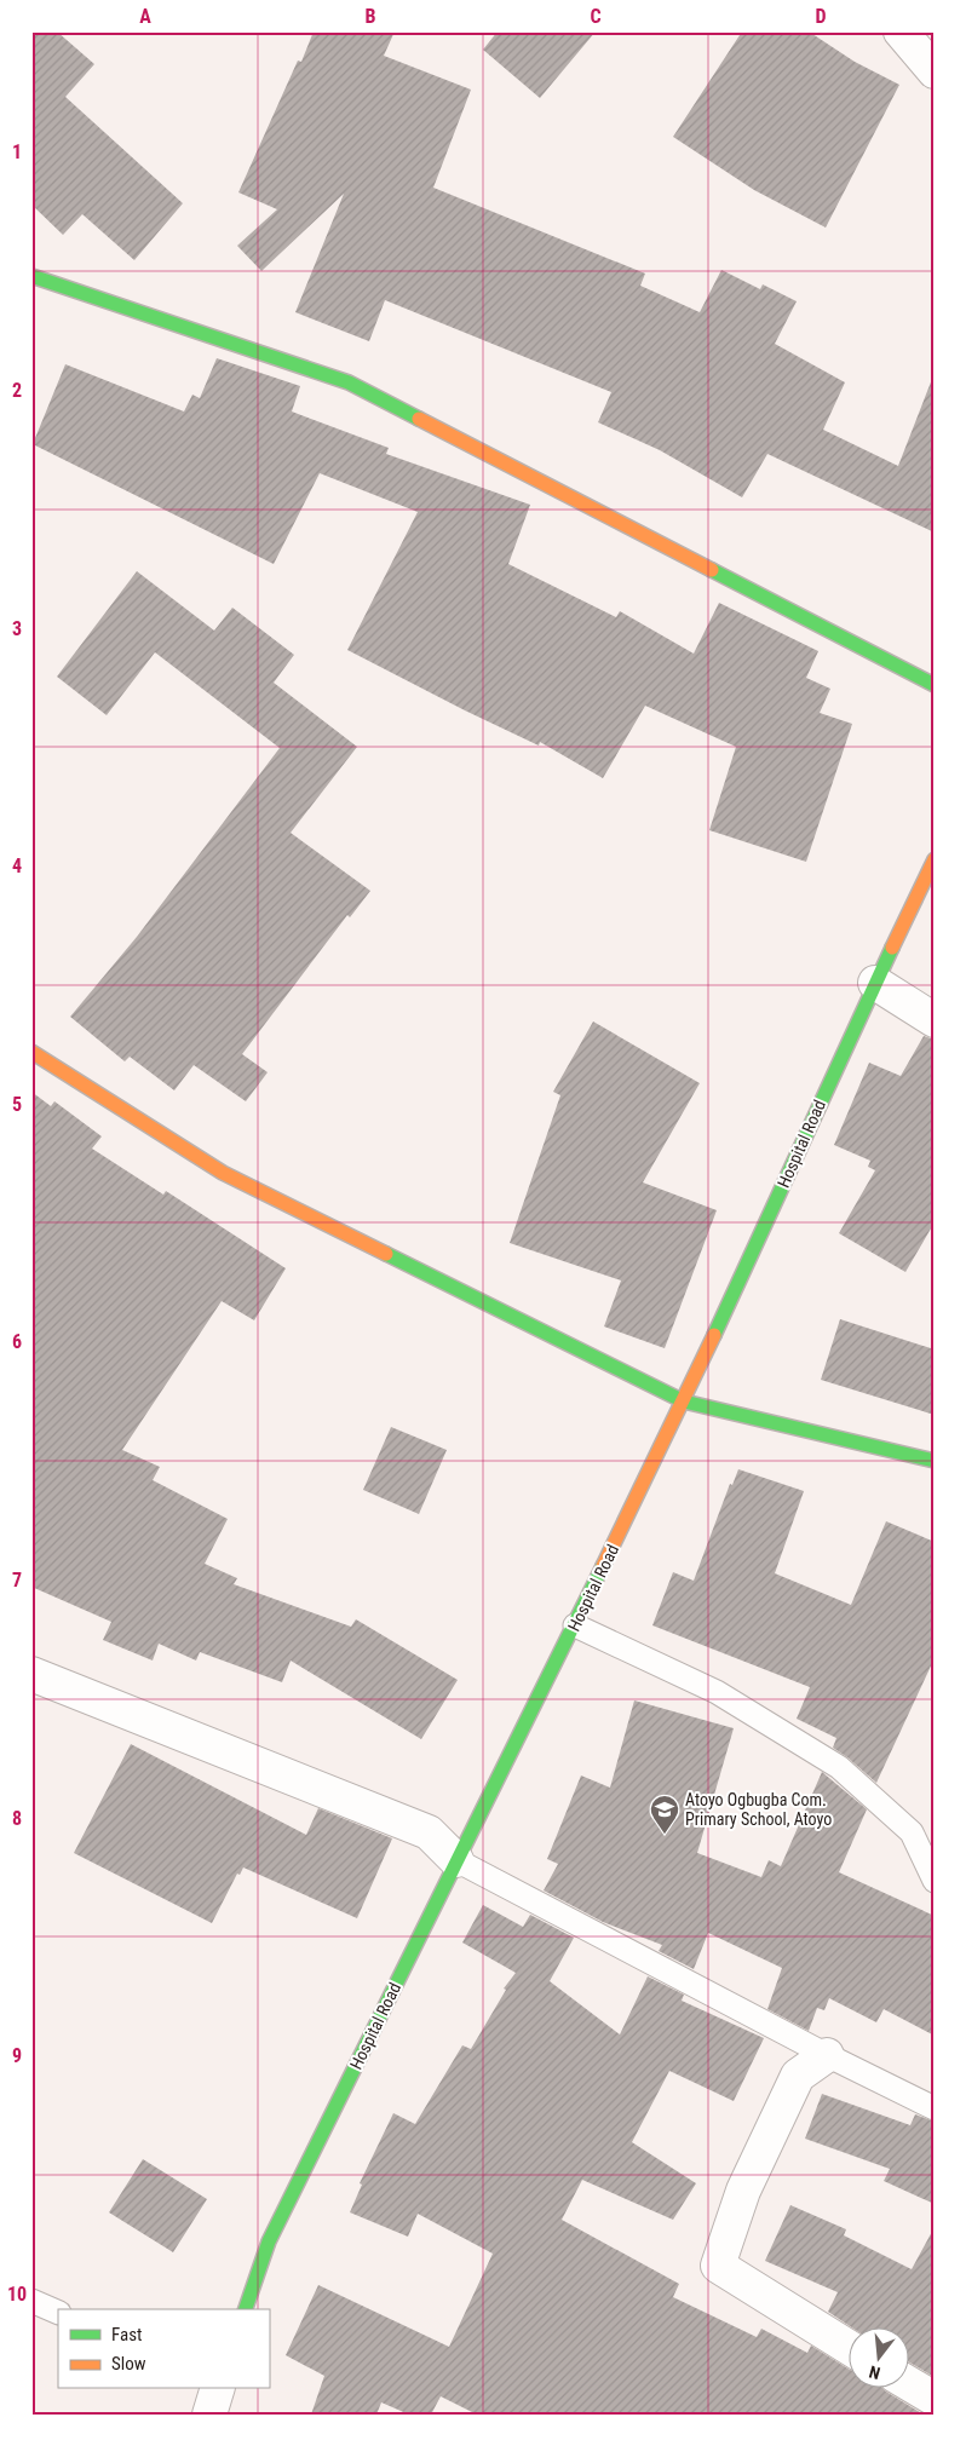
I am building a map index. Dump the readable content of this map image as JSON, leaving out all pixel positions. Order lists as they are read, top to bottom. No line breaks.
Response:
{"streets":{"street":["Hospital Road"]},"places":{"school or university":["Atoyo Ogbugba Com. Primary School, Atoyo"]},"legend":["Fast","Slow"],"north":"bottom","grid":{"columns":["A","B","C","D"],"rows":["1","2","3","4","5","6","7","8","9","10"]}}
